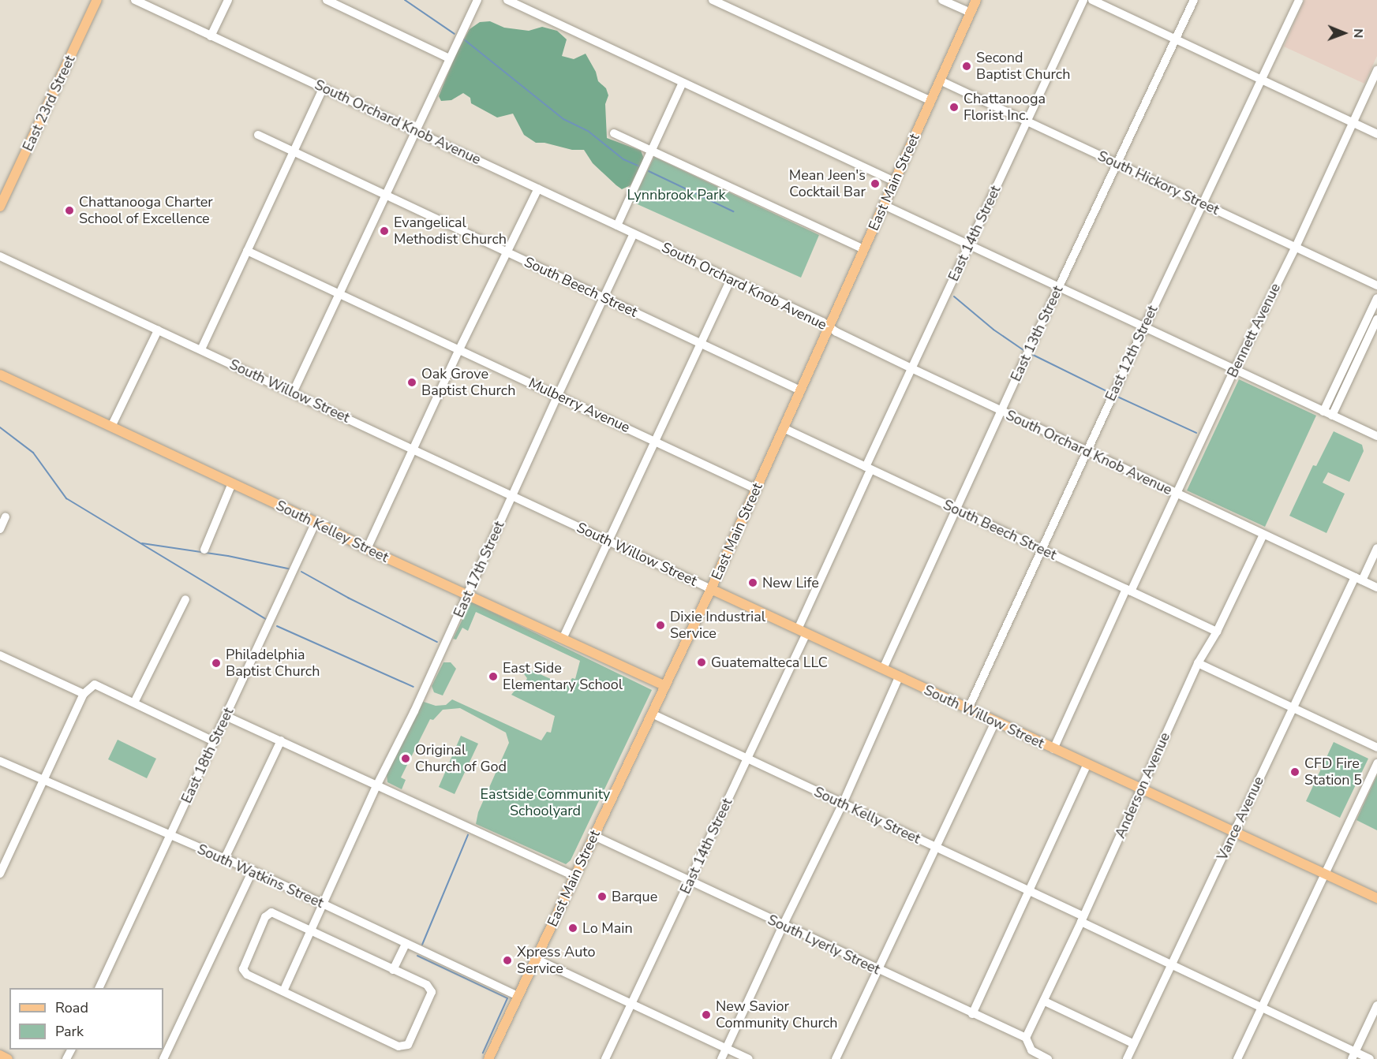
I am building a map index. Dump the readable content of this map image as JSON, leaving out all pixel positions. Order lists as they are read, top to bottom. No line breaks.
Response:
{"streets":{"main road":["East 23rd Street","East Main Street","South Willow Street","South Kelley Street"],"street":["South Orchard Knob Avenue","South Hickory Street","East 14th Street","South Beech Street","Bennett Avenue","East 13th Street","East 12th Street","Mulberry Avenue","East 17th Street","East 18th Street","Anderson Avenue","South Kelly Street","Vance Avenue","South Watkins Street","South Lyerly Street"]},"crossings":[["South Orchard Knob Avenue","East Main Street"],["South Orchard Knob Avenue","East 14th Street"],["South Orchard Knob Avenue","Bennett Avenue"],["South Orchard Knob Avenue","East 13th Street"],["South Orchard Knob Avenue","East 12th Street"],["South Orchard Knob Avenue","East 17th Street"],["South Orchard Knob Avenue","Anderson Avenue"],["South Orchard Knob Avenue","Vance Avenue"],["East Main Street","South Hickory Street"],["East Main Street","South Beech Street"],["East Main Street","South Willow Street"],["East Main Street","Mulberry Avenue"],["East Main Street","South Kelley Street"],["East Main Street","South Kelly Street"],["East Main Street","South Watkins Street"],["East Main Street","South Lyerly Street"],["South Hickory Street","East 14th Street"],["South Hickory Street","Bennett Avenue"],["South Hickory Street","East 13th Street"],["South Hickory Street","East 12th Street"],["East 14th Street","South Beech Street"],["East 14th Street","South Willow Street"],["East 14th Street","South Kelly Street"],["East 14th Street","South Lyerly Street"],["South Beech Street","Bennett Avenue"],["South Beech Street","East 13th Street"],["South Beech Street","East 12th Street"],["South Beech Street","East 17th Street"],["South Beech Street","Anderson Avenue"],["Bennett Avenue","South Willow Street"],["East 13th Street","South Willow Street"],["East 12th Street","South Willow Street"],["South Willow Street","East 17th Street"],["South Willow Street","Anderson Avenue"],["South Willow Street","Vance Avenue"],["Mulberry Avenue","East 17th Street"],["South Kelley Street","East 17th Street"],["South Kelley Street","East 18th Street"],["East 17th Street","South Watkins Street"],["East 18th Street","South Watkins Street"],["Anderson Avenue","South Kelly Street"],["Anderson Avenue","South Lyerly Street"],["South Kelly Street","Vance Avenue"]],"parks":["Lynnbrook Park","Eastside Community Schoolyard"],"places":["Second Baptist Church","Chattanooga Florist Inc.","Mean Jeen's Cocktail Bar","Chattanooga Charter School of Excellence","Evangelical Methodist Church","Oak Grove Baptist Church","New Life","Dixie Industrial Service","Guatemalteca LLC","Philadelphia Baptist Church","East Side Elementary School","Original Church of God","CFD Fire Station 5","Barque","Lo Main","Xpress Auto Service","New Savior Community Church"],"legend":["Road","Park"],"north":"right"}
